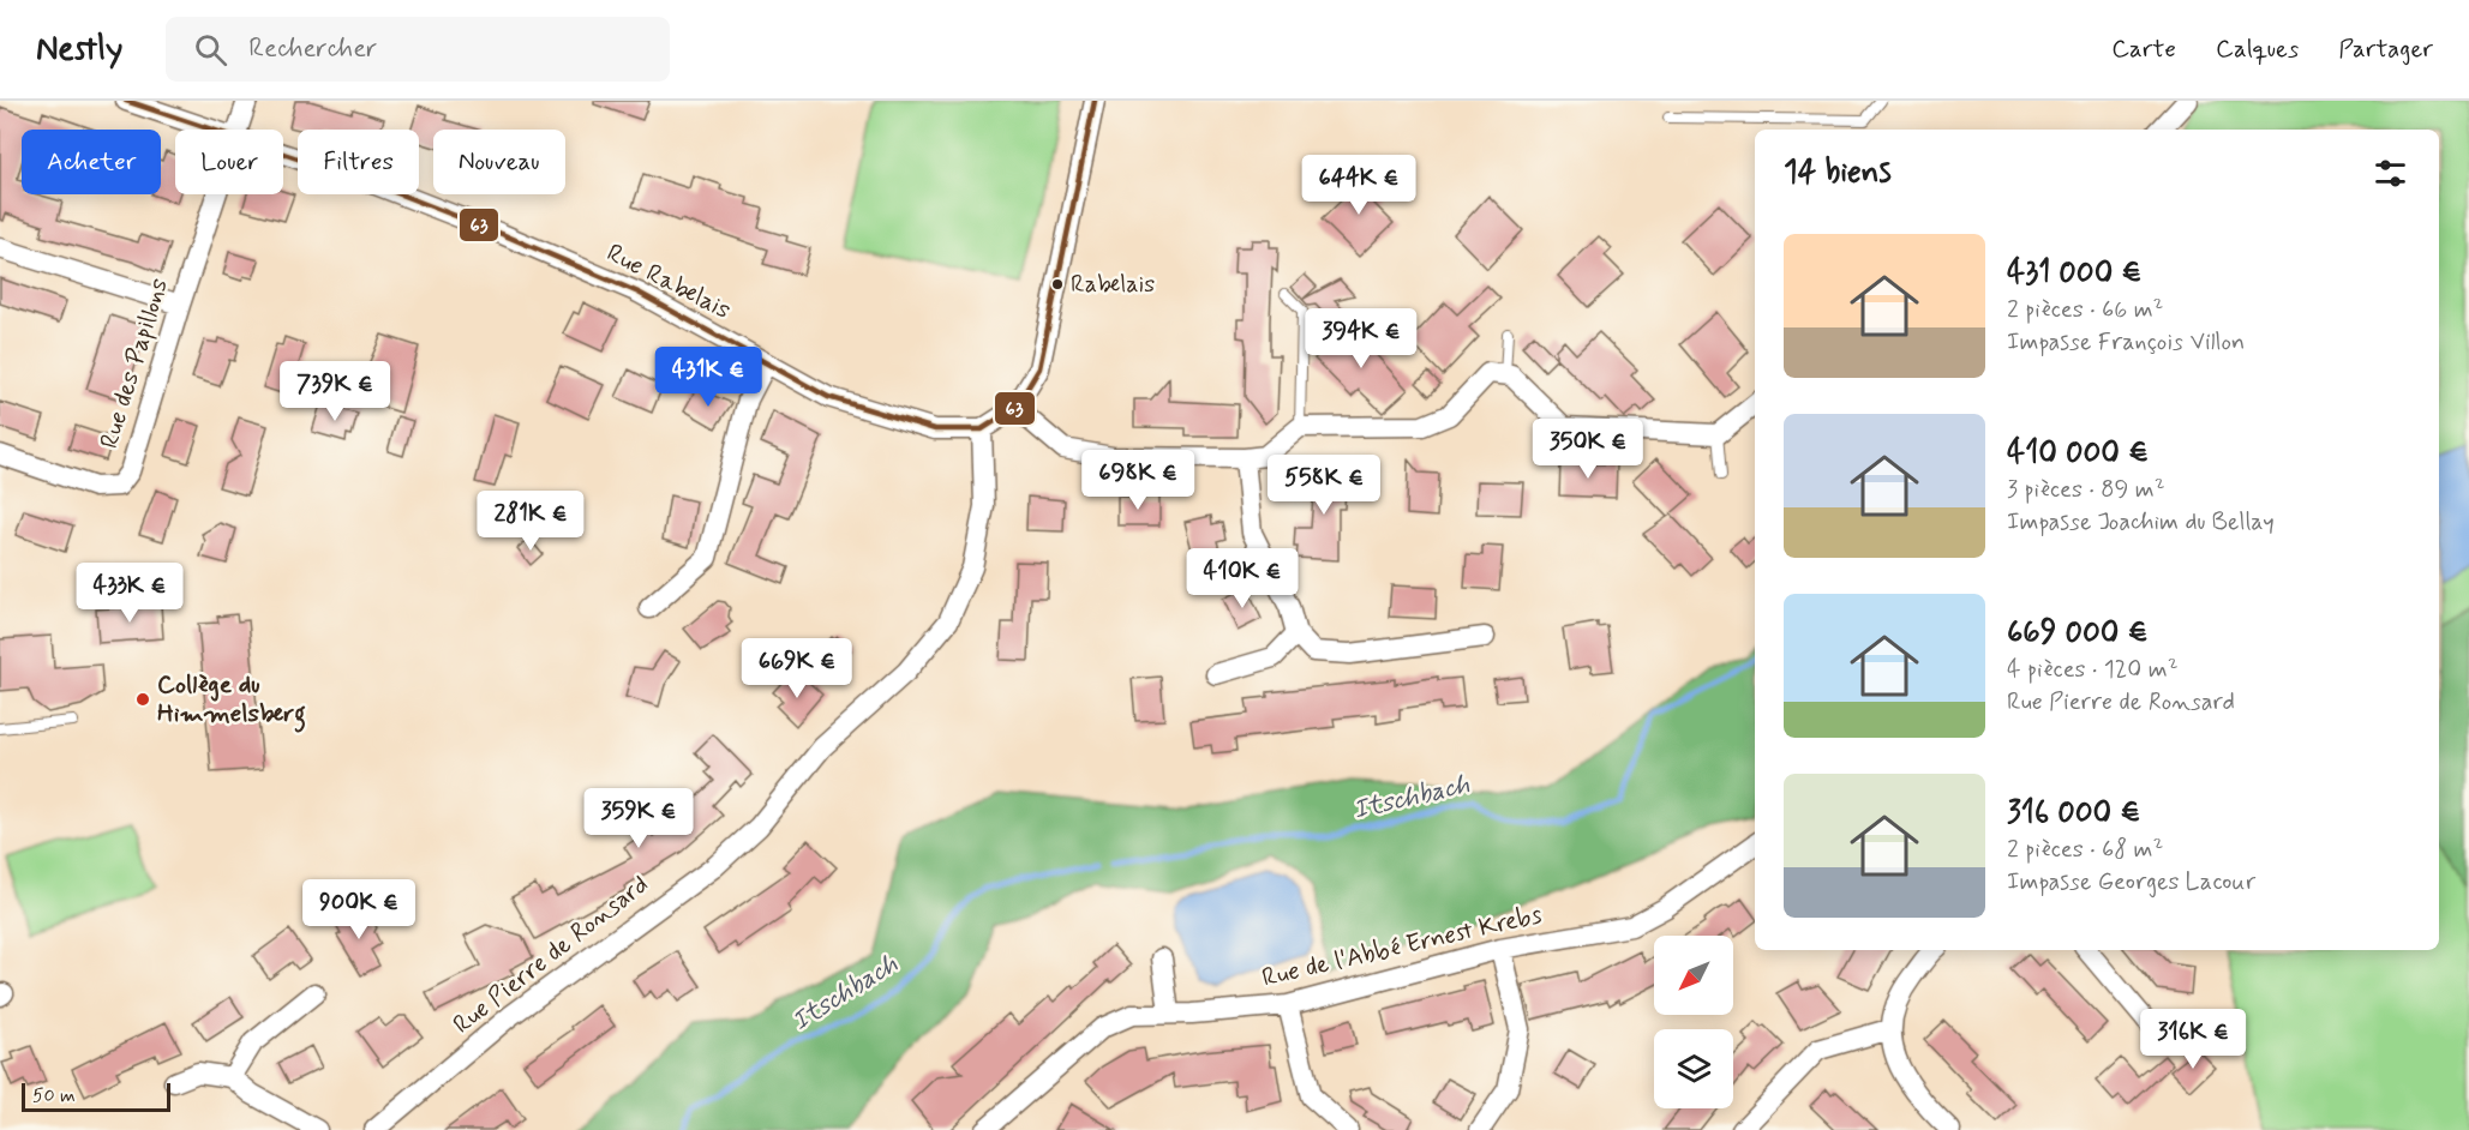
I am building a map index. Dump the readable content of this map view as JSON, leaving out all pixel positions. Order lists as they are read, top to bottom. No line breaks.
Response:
{"streets":{"street":["Rue Rabelais","Rue des Papillons","Rue de l'Abbé Ernest Krebs","Rue Pierre de Ronsard"]},"crossings":[["Rue Rabelais","Rue Pierre de Ronsard"]],"water":["Itschbach"],"places":["Rabelais","Collège du Himmelsberg"],"lines":["transit line 63"],"scale_bar":"50 m","north":"bottom left","page":{"header":"Nestly","search":"Rechercher","nav":["Carte","Calques","Partager"],"chip":["Acheter","Louer","Filtres","Nouveau"],"heading":"14 biens","price":["644K €","394K €","431K €","739K €","350K €","698K €","558K €","281K €","410K €","433K €","669K €","359K €","900K €","316K €"],"list":[{"name":"431 000 €","note":"2 pièces · 66 m² · Impasse François Villon"},{"name":"410 000 €","note":"3 pièces · 89 m² · Impasse Joachim du Bellay"},{"name":"669 000 €","note":"4 pièces · 120 m² · Rue Pierre de Ronsard"},{"name":"316 000 €","note":"2 pièces · 68 m² · Impasse Georges Lacour"}],"scale":"50 m"}}
